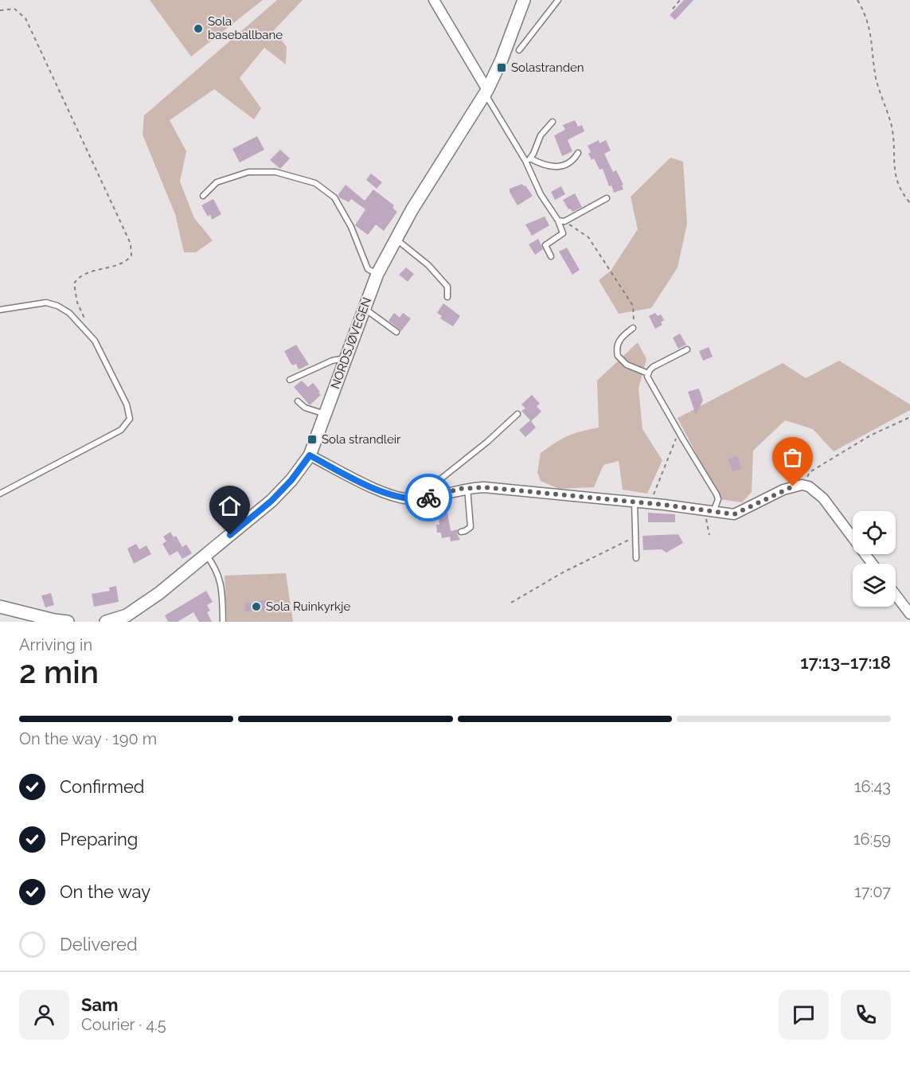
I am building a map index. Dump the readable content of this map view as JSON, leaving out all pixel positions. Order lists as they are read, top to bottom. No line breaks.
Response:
{"streets":{"street":["NORDSJØVEGEN"]},"places":{"other":["Sola baseballbane","Sola Ruinkyrkje"],"transit":["Solastranden","Sola strandleir"]},"page":{"heading":["2 min","Arriving in","17:13–17:18"],"panel":["Sam","Courier · 4.5"],"bar":"On the way · 190 m","list":[["Confirmed","16:43"],["Preparing","16:59"],["On the way","17:07"],"Delivered"]}}
